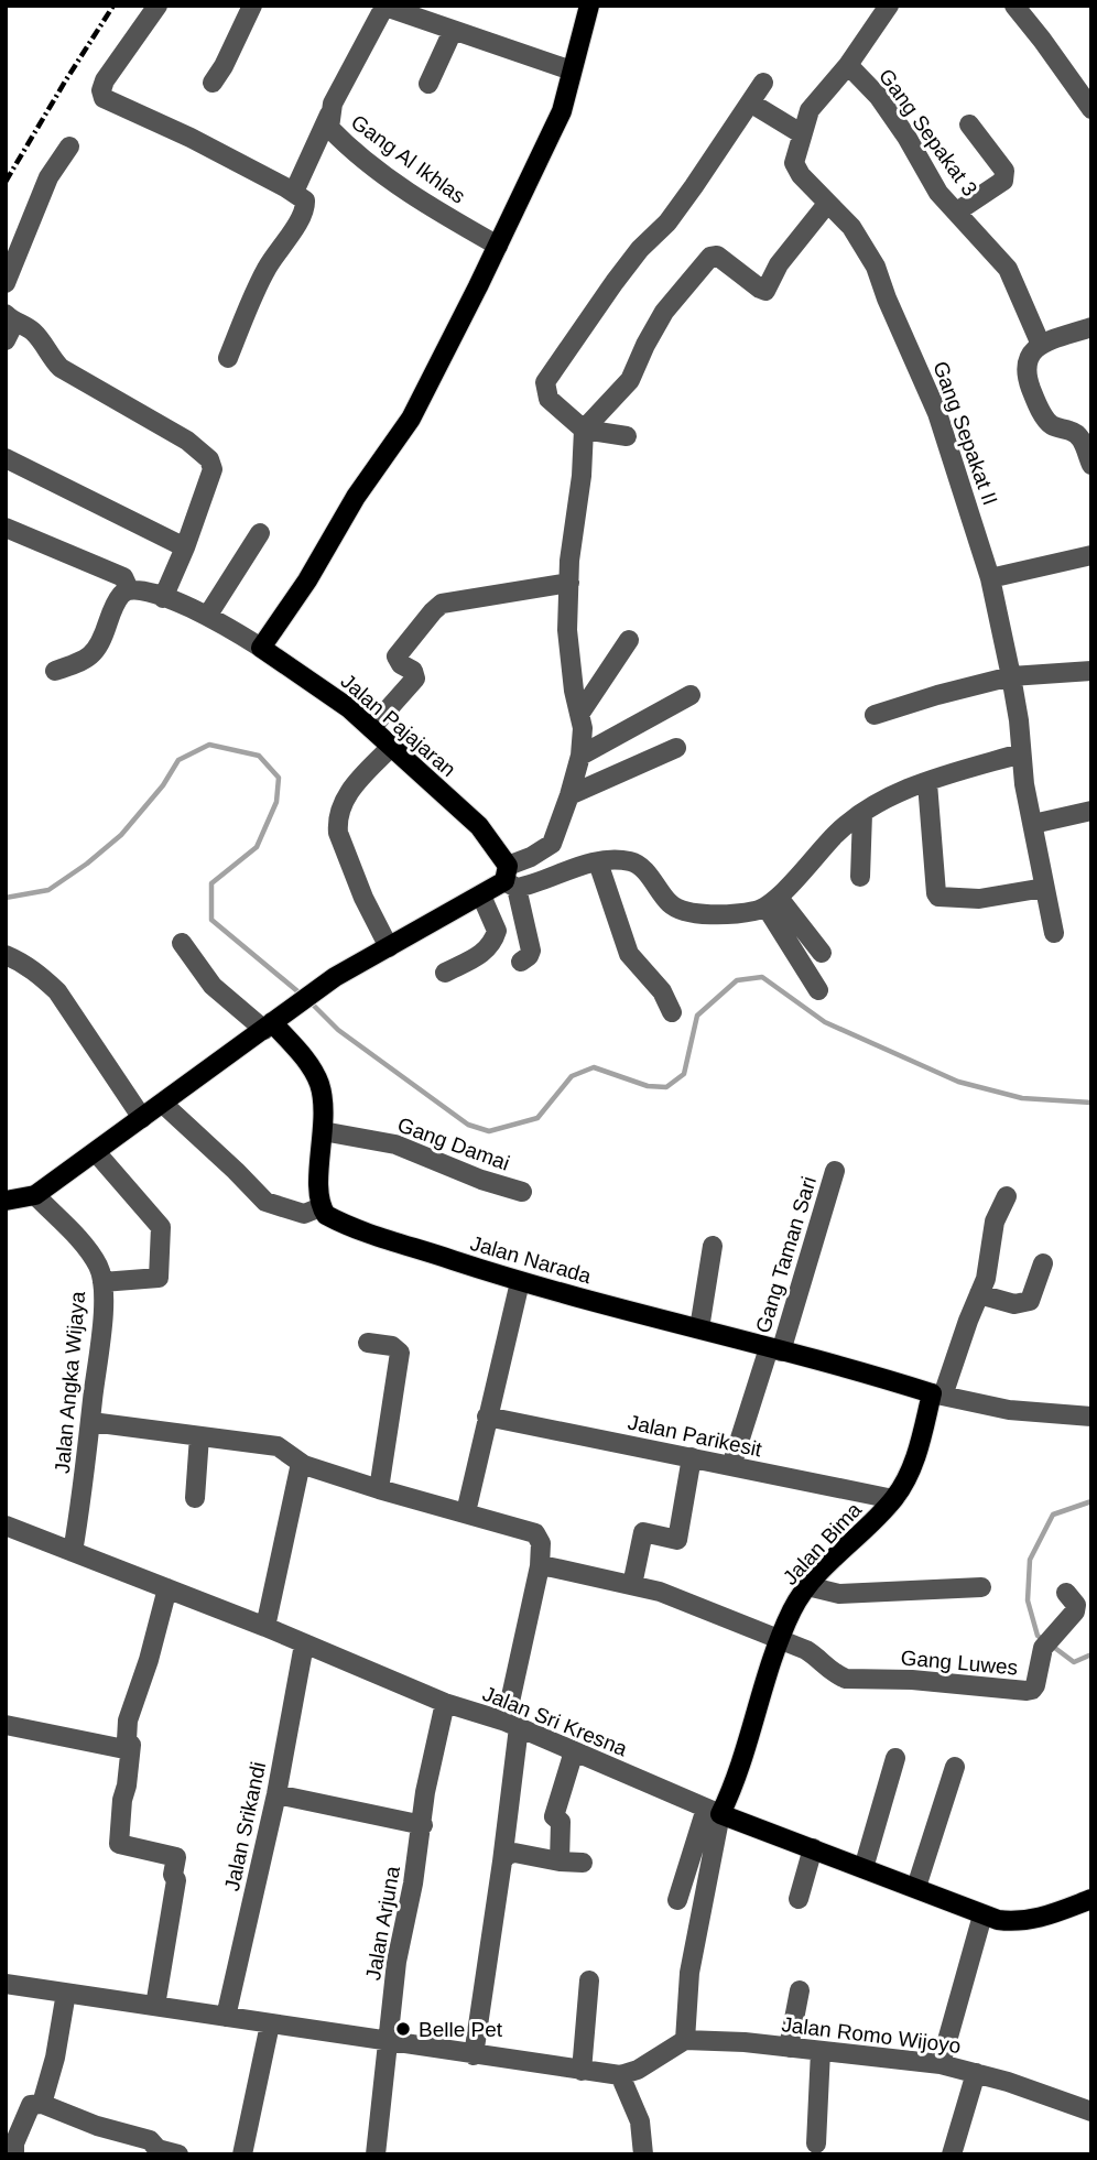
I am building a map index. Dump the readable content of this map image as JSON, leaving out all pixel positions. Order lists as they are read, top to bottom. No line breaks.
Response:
{"streets":{"main road":["Jalan Pajajaran","Jalan Narada","Jalan Bima","Jalan Sri Kresna"],"street":["Gang Sepakat 3","Gang Al Ikhlas","Gang Sepakat II","Gang Damai","Gang Taman Sari","Jalan Angka Wijaya","Jalan Parikesit","Gang Luwes","Jalan Srikandi","Jalan Arjuna","Jalan Romo Wijoyo"]},"crossings":[["Gang Sepakat 3","Gang Sepakat II"],["Gang Taman Sari","Jalan Narada"],["Gang Taman Sari","Jalan Parikesit"],["Jalan Narada","Jalan Bima"],["Jalan Angka Wijaya","Jalan Sri Kresna"],["Jalan Parikesit","Jalan Bima"],["Jalan Bima","Gang Luwes"],["Jalan Bima","Jalan Sri Kresna"],["Jalan Sri Kresna","Jalan Srikandi"],["Jalan Sri Kresna","Jalan Arjuna"]],"places":["Belle Pet"]}
